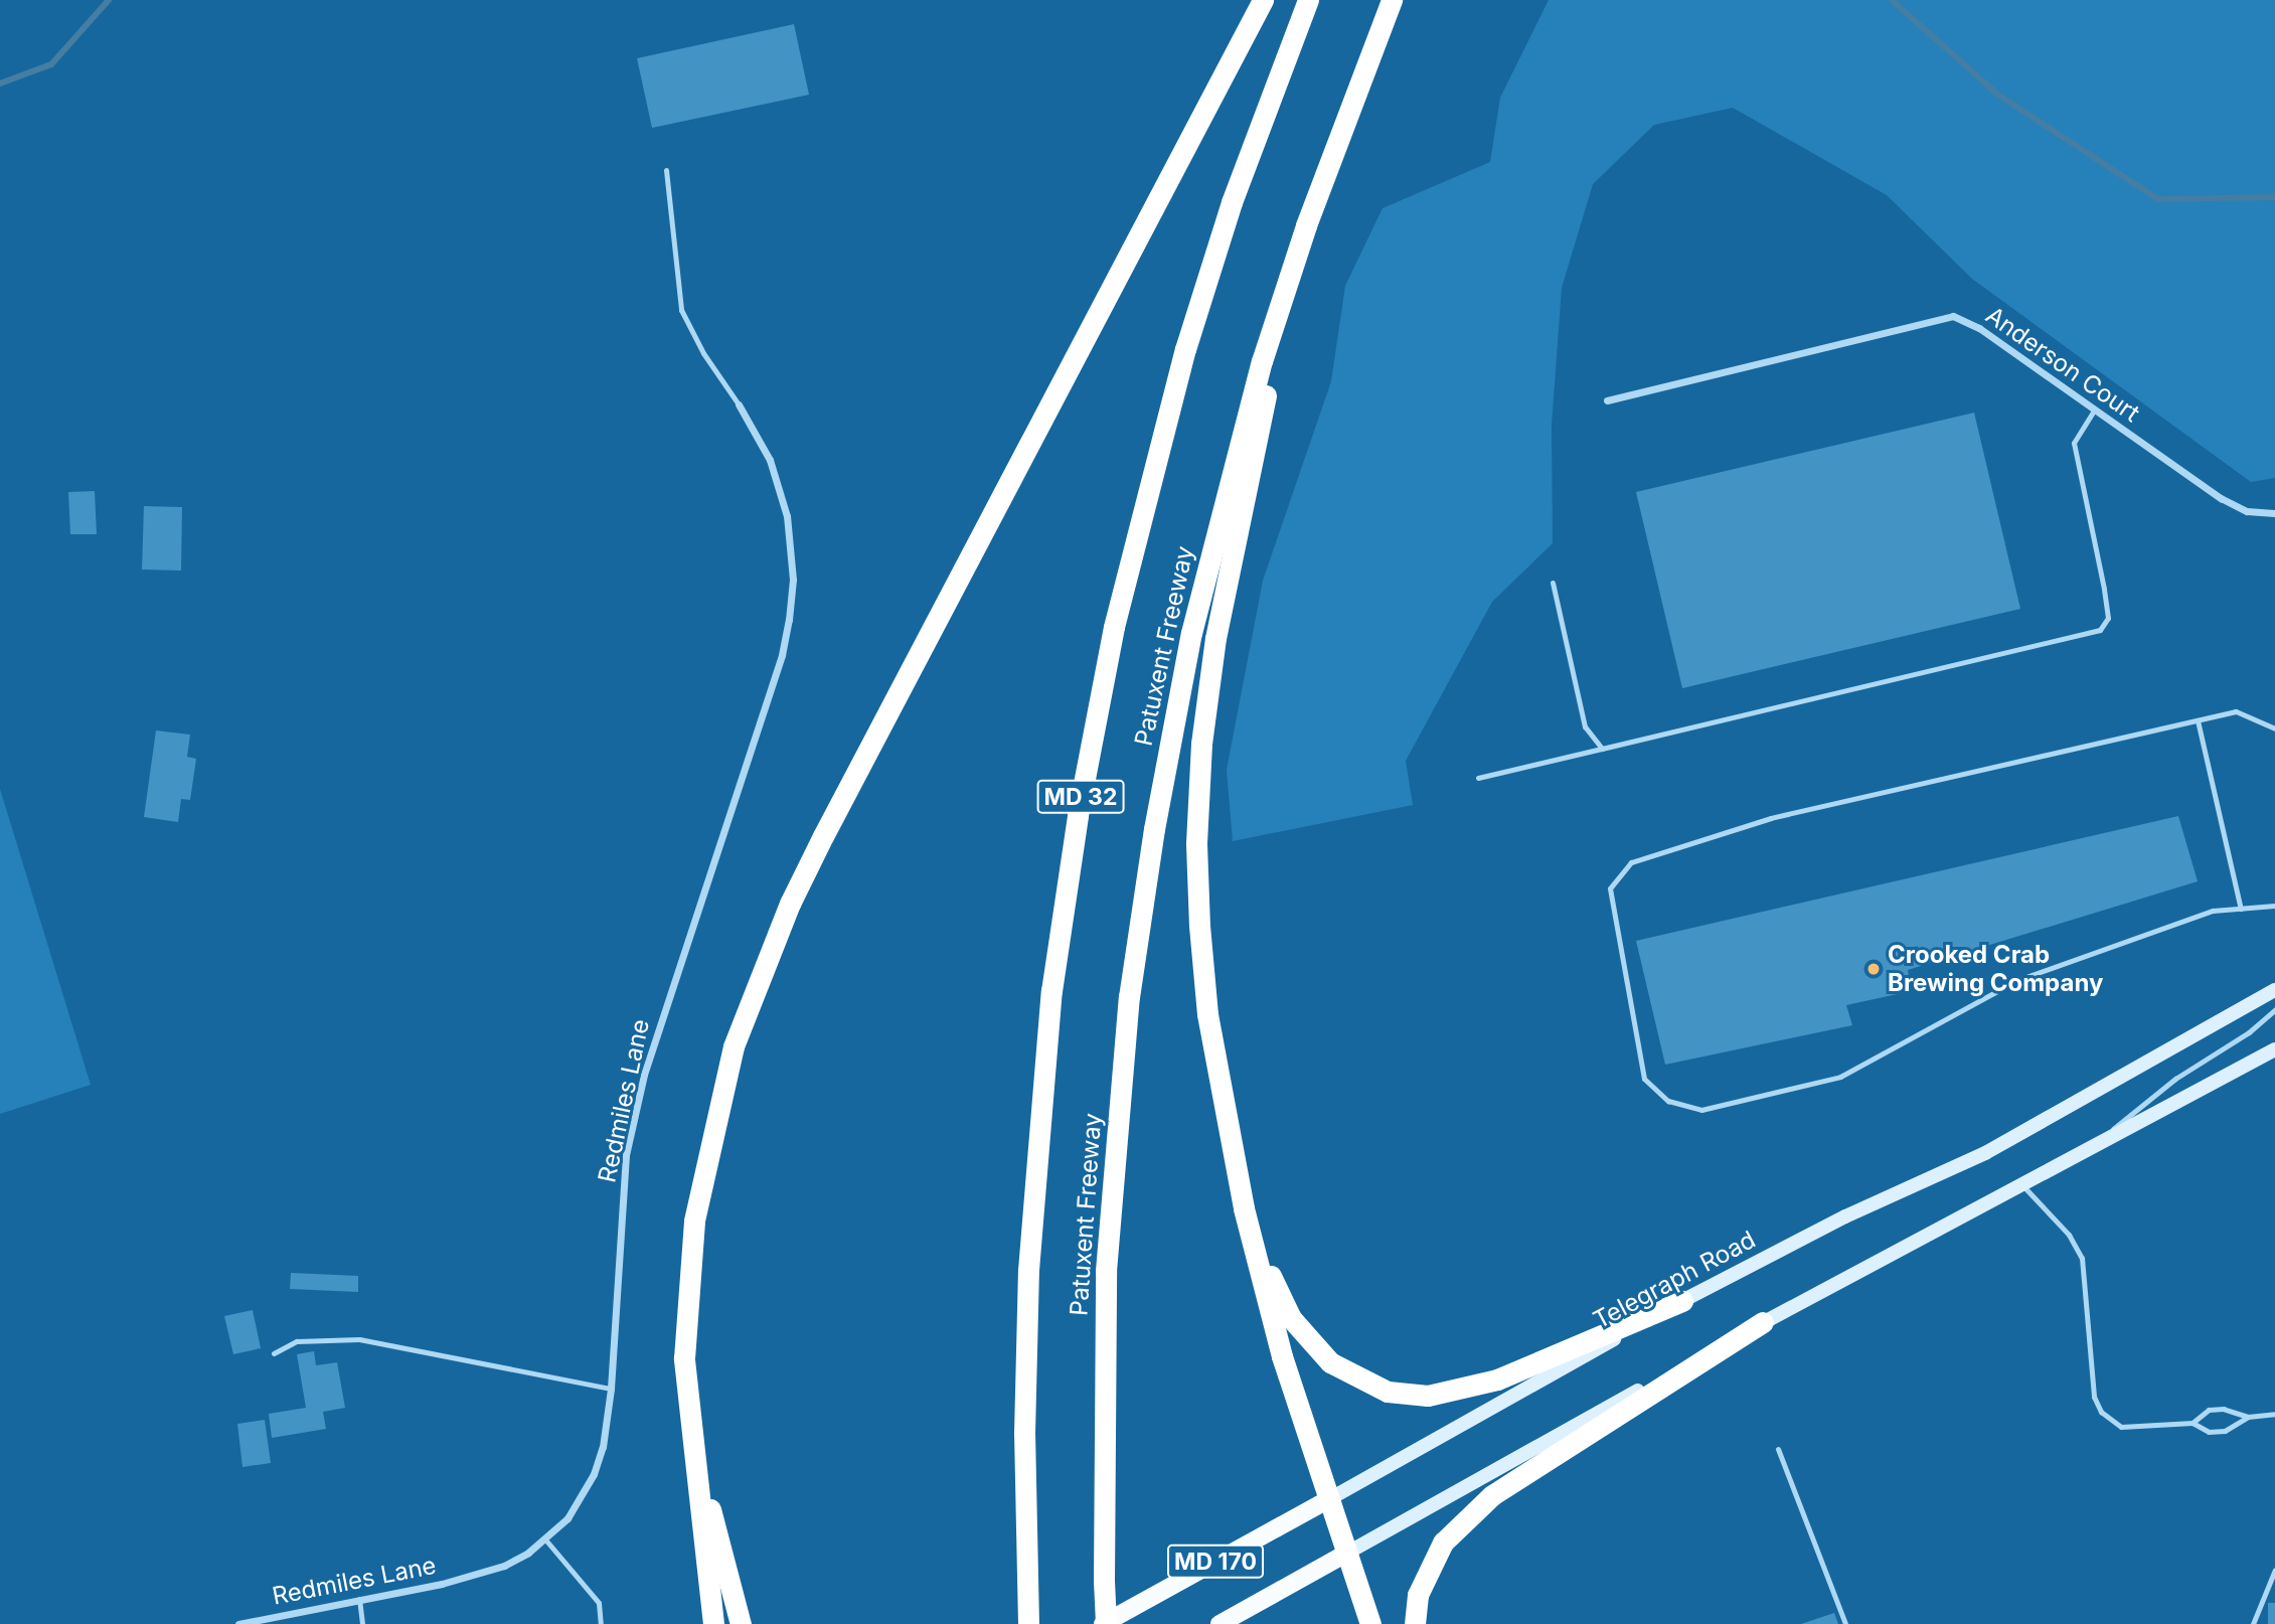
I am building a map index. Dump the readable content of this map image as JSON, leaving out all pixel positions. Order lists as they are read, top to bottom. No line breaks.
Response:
{"streets":{"highway":["Patuxent Freeway","MD 32"],"main road":["Telegraph Road","MD 170"],"street":["Anderson Court","Redmiles Lane"]},"crossings":[["Patuxent Freeway","Telegraph Road"]],"places":["Crooked Crab Brewing Company"]}
